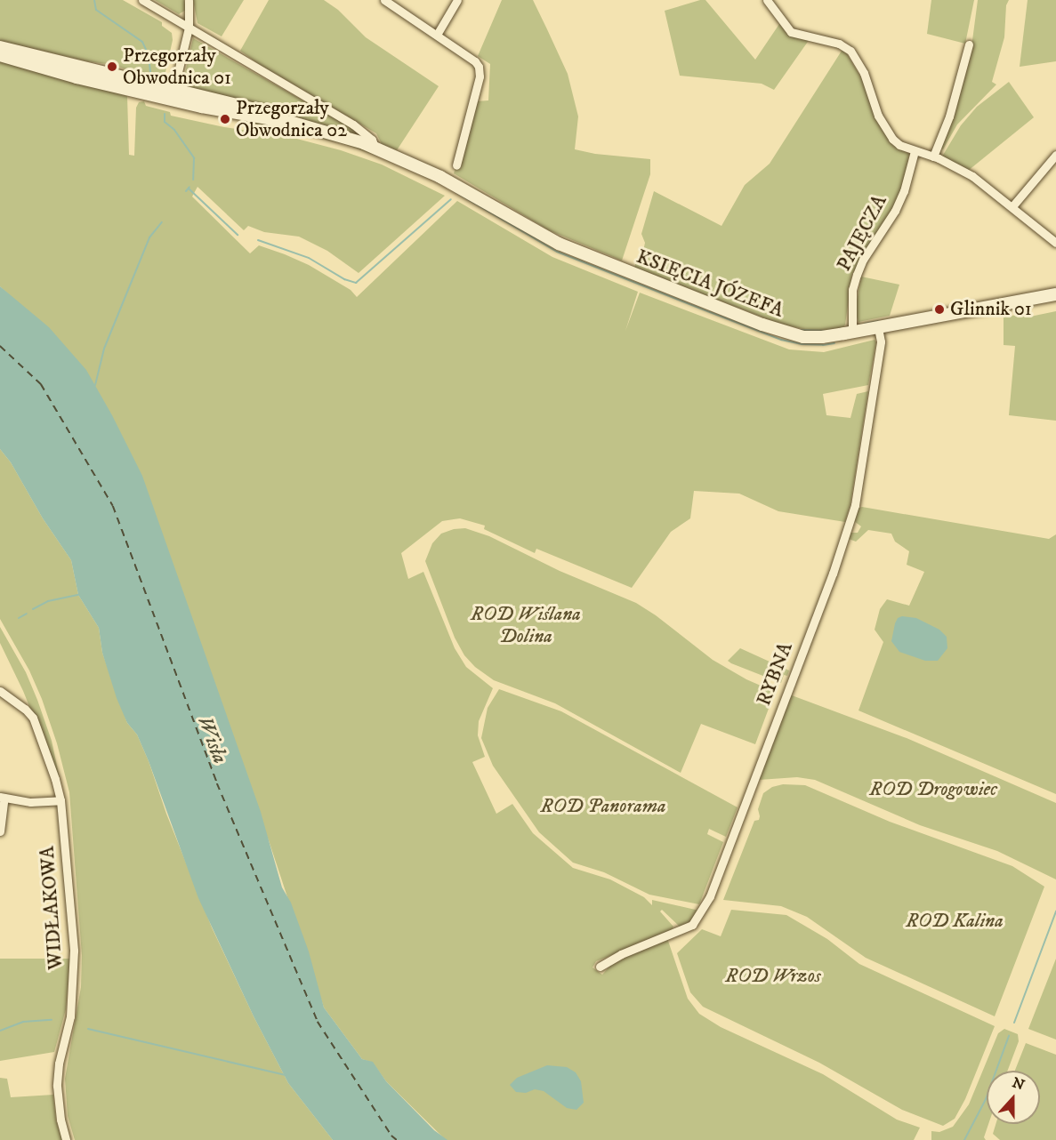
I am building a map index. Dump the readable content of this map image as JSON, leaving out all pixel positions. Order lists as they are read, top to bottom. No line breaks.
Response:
{"streets":{"main road":["KSIĘCIA JÓZEFA"],"street":["PAJĘCZA","RYBNA","WIDŁAKOWA"]},"crossings":[["PAJĘCZA","KSIĘCIA JÓZEFA"],["KSIĘCIA JÓZEFA","RYBNA"]],"water":["Wisła"],"parks":["ROD Wiślana Dolina","ROD Drogowiec","ROD Panorama","ROD Kalina","ROD Wrzos"],"places":["Przegorzały Obwodnica 01","Przegorzały Obwodnica 02","Glinnik 01"],"north":"top"}
